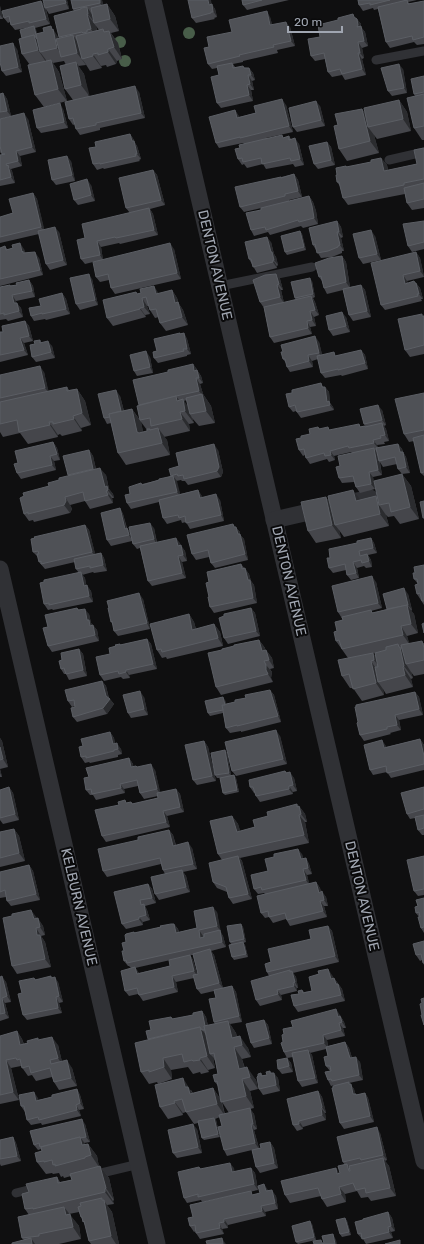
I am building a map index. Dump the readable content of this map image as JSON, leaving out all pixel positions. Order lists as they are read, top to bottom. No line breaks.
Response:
{"streets":{"street":["DENTON AVENUE","KELBURN AVENUE"]},"scale_bar":"20 m"}
